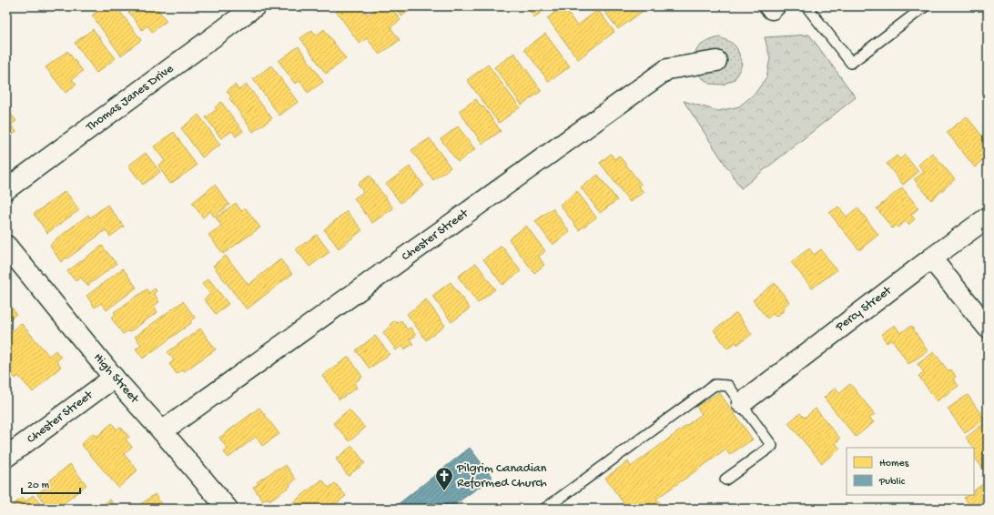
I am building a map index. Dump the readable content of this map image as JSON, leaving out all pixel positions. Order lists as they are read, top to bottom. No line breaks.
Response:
{"streets":{"street":["Thomas Janes Drive","Chester Street","Percy Street","High Street"]},"crossings":[["Chester Street","High Street"]],"places":{"church":["Pilgrim Canadian Reformed Church"]},"legend":["Homes","Public"],"scale_bar":"20 m"}
